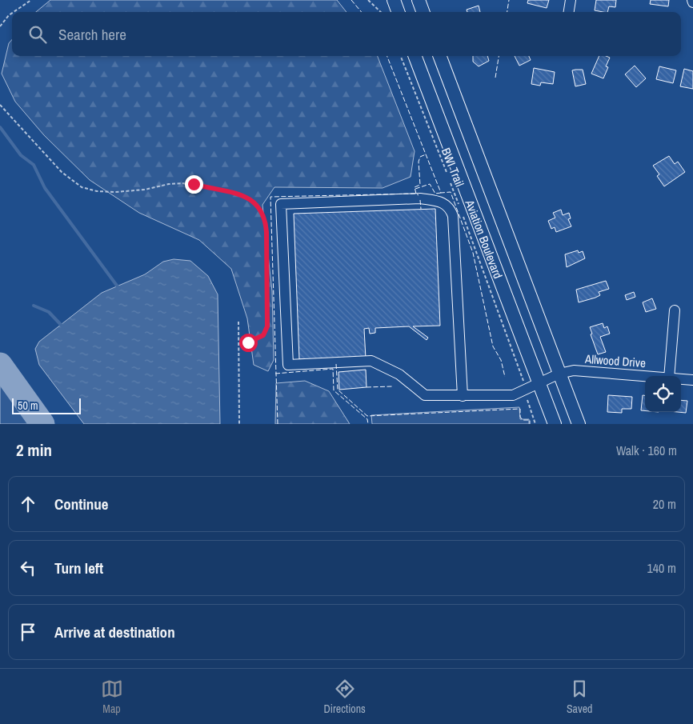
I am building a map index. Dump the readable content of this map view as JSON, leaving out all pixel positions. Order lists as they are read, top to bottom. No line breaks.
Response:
{"streets":{"main road":["Aviation Boulevard"],"street":["Allwood Drive"],"path":["BWI Trail"]},"crossings":[["Aviation Boulevard","Allwood Drive"]],"scale_bar":"50 m","page":{"search":"Search here","scale":"50 m","heading":["2 min","Walk · 160 m"],"list":[["Continue","20 m"],["Turn left","140 m"],"Arrive at destination"],"nav":["Map","Directions","Saved"]}}
